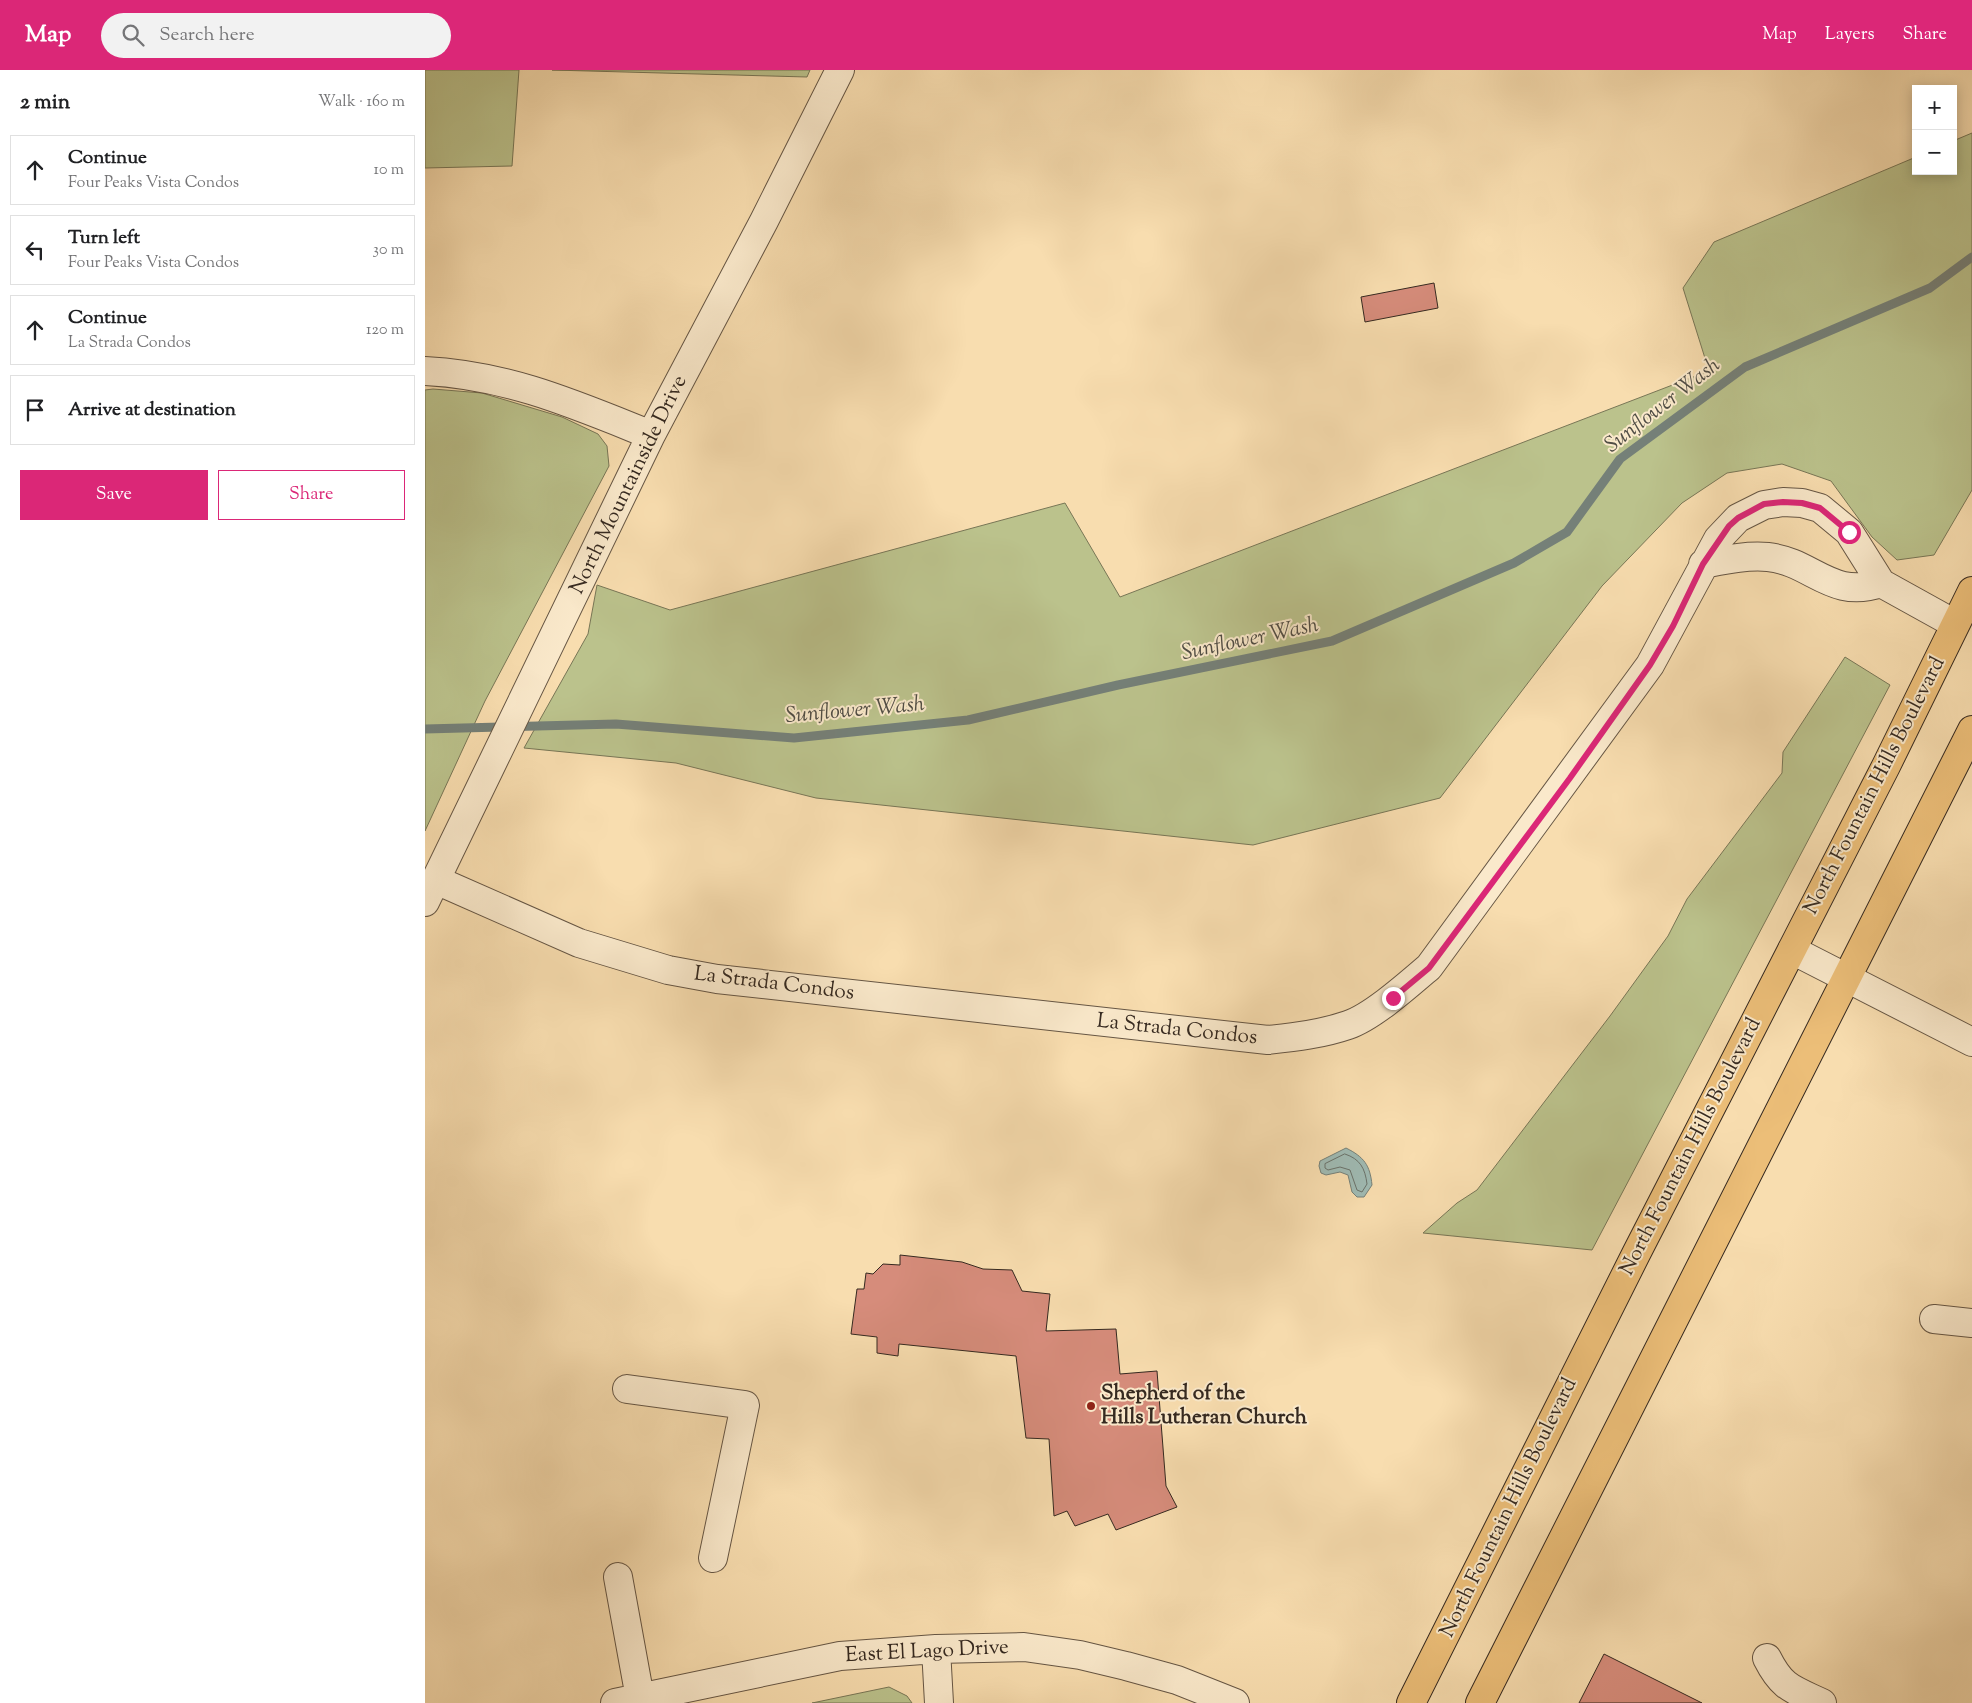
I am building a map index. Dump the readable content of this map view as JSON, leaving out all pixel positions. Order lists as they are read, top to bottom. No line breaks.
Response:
{"streets":{"main road":["North Fountain Hills Boulevard"],"street":["North Mountainside Drive","La Strada Condos","East El Lago Drive"]},"crossings":[["North Mountainside Drive","La Strada Condos"]],"water":["Sunflower Wash"],"places":["Shepherd of the Hills Lutheran Church"],"page":{"header":"Map","search":"Search here","nav":["Map","Layers","Share"],"heading":["2 min","Walk · 160 m"],"map_buttons":["+","−"],"list":[["Continue","Four Peaks Vista Condos","10 m"],["Turn left","Four Peaks Vista Condos","30 m"],["Continue","La Strada Condos","120 m"],"Arrive at destination"],"buttons":["Save","Share"]}}
